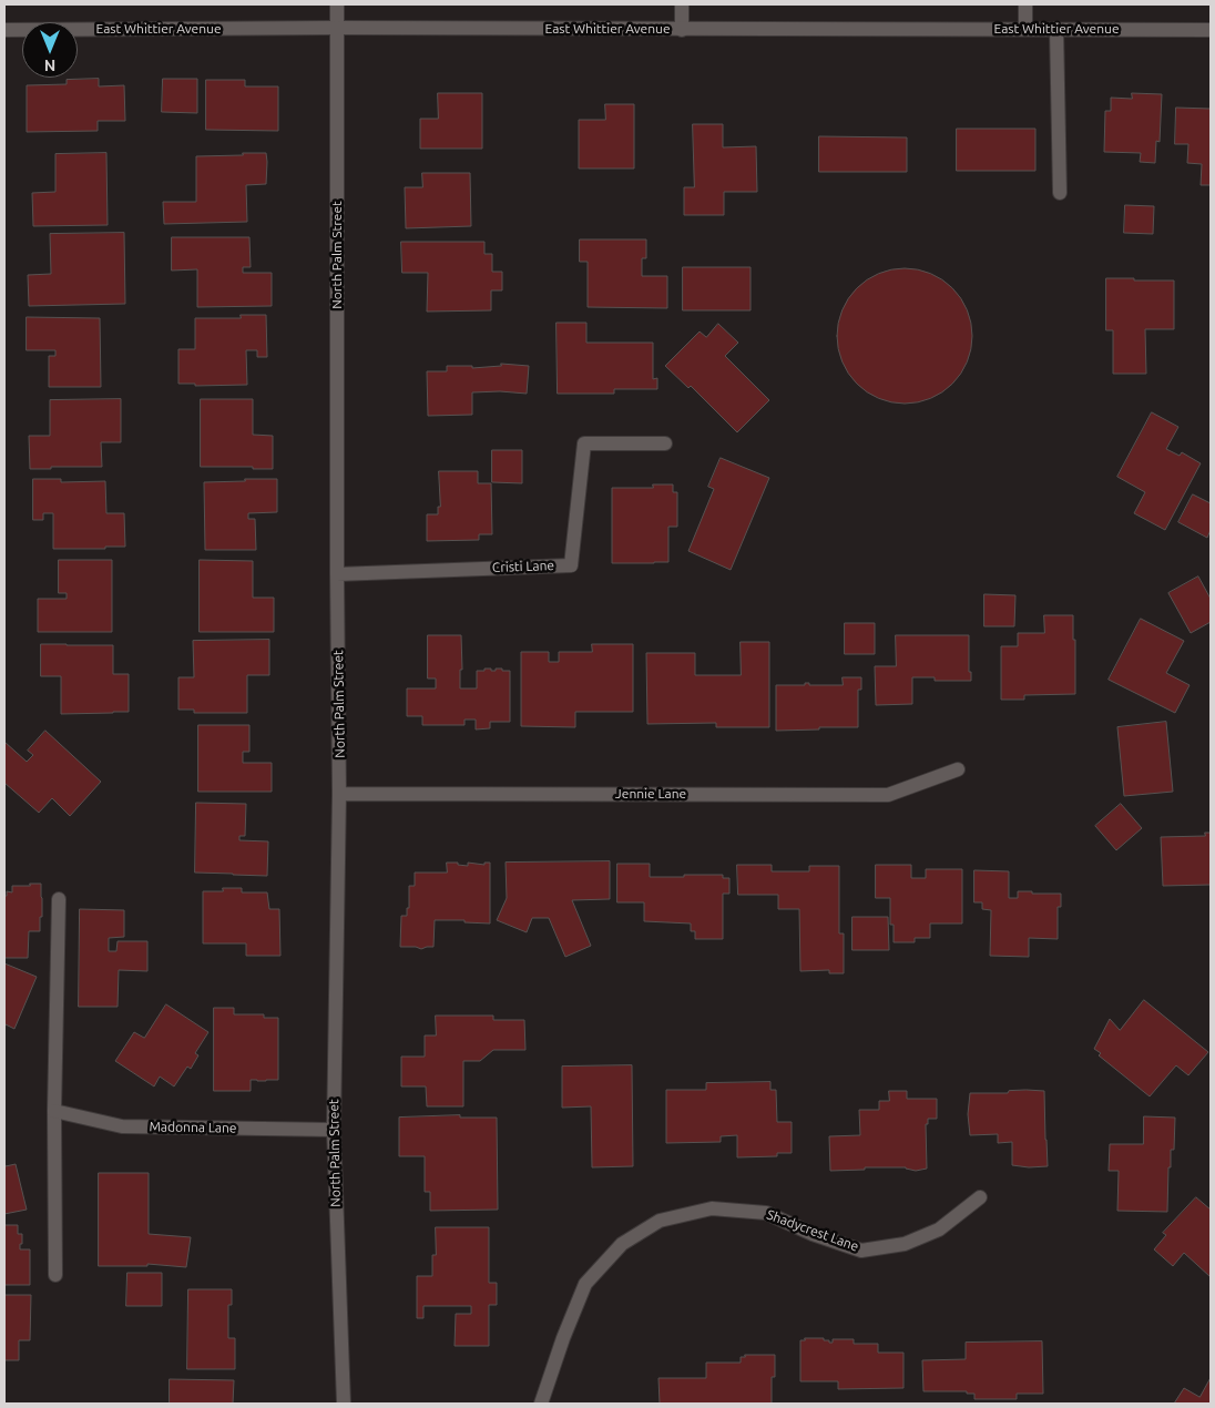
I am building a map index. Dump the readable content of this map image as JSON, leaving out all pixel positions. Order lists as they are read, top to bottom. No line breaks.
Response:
{"streets":{"street":["East Whittier Avenue","North Palm Street","Cristi Lane","Jennie Lane","Madonna Lane","Shadycrest Lane"]},"crossings":[["East Whittier Avenue","North Palm Street"],["North Palm Street","Cristi Lane"],["North Palm Street","Jennie Lane"],["North Palm Street","Madonna Lane"]],"north":"bottom"}
